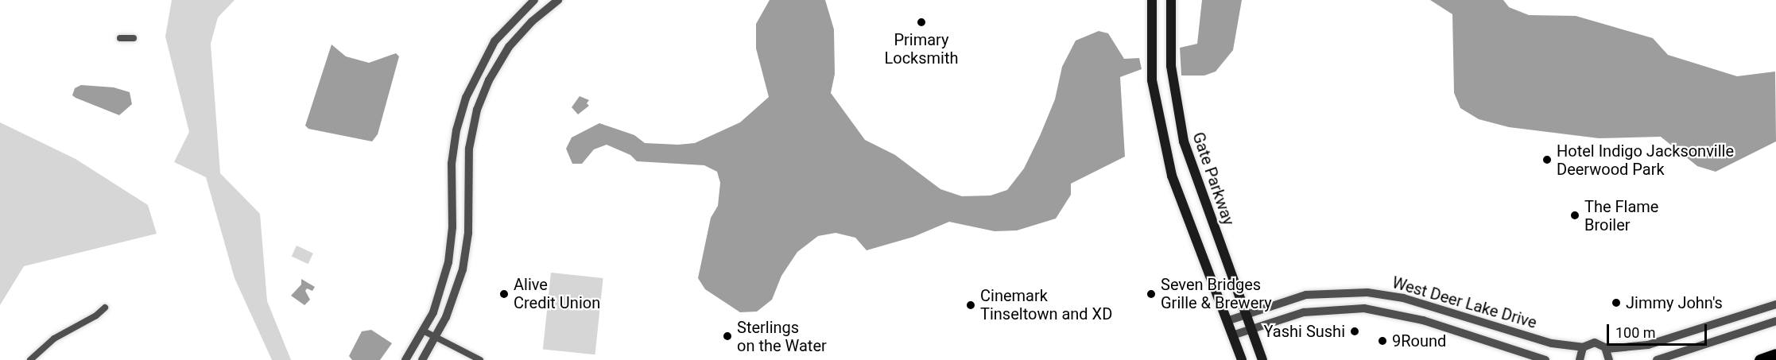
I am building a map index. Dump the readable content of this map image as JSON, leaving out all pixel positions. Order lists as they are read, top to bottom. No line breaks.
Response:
{"streets":{"main road":["Gate Parkway"],"street":["West Deer Lake Drive"]},"crossings":[["Gate Parkway","West Deer Lake Drive"]],"places":["Primary Locksmith","Hotel Indigo Jacksonville Deerwood Park","The Flame Broiler","Alive Credit Union","Seven Bridges Grille & Brewery","Jimmy John's","Cinemark Tinseltown and XD","Yashi Sushi","Sterlings on the Water","9Round"],"scale_bar":"100 m"}
